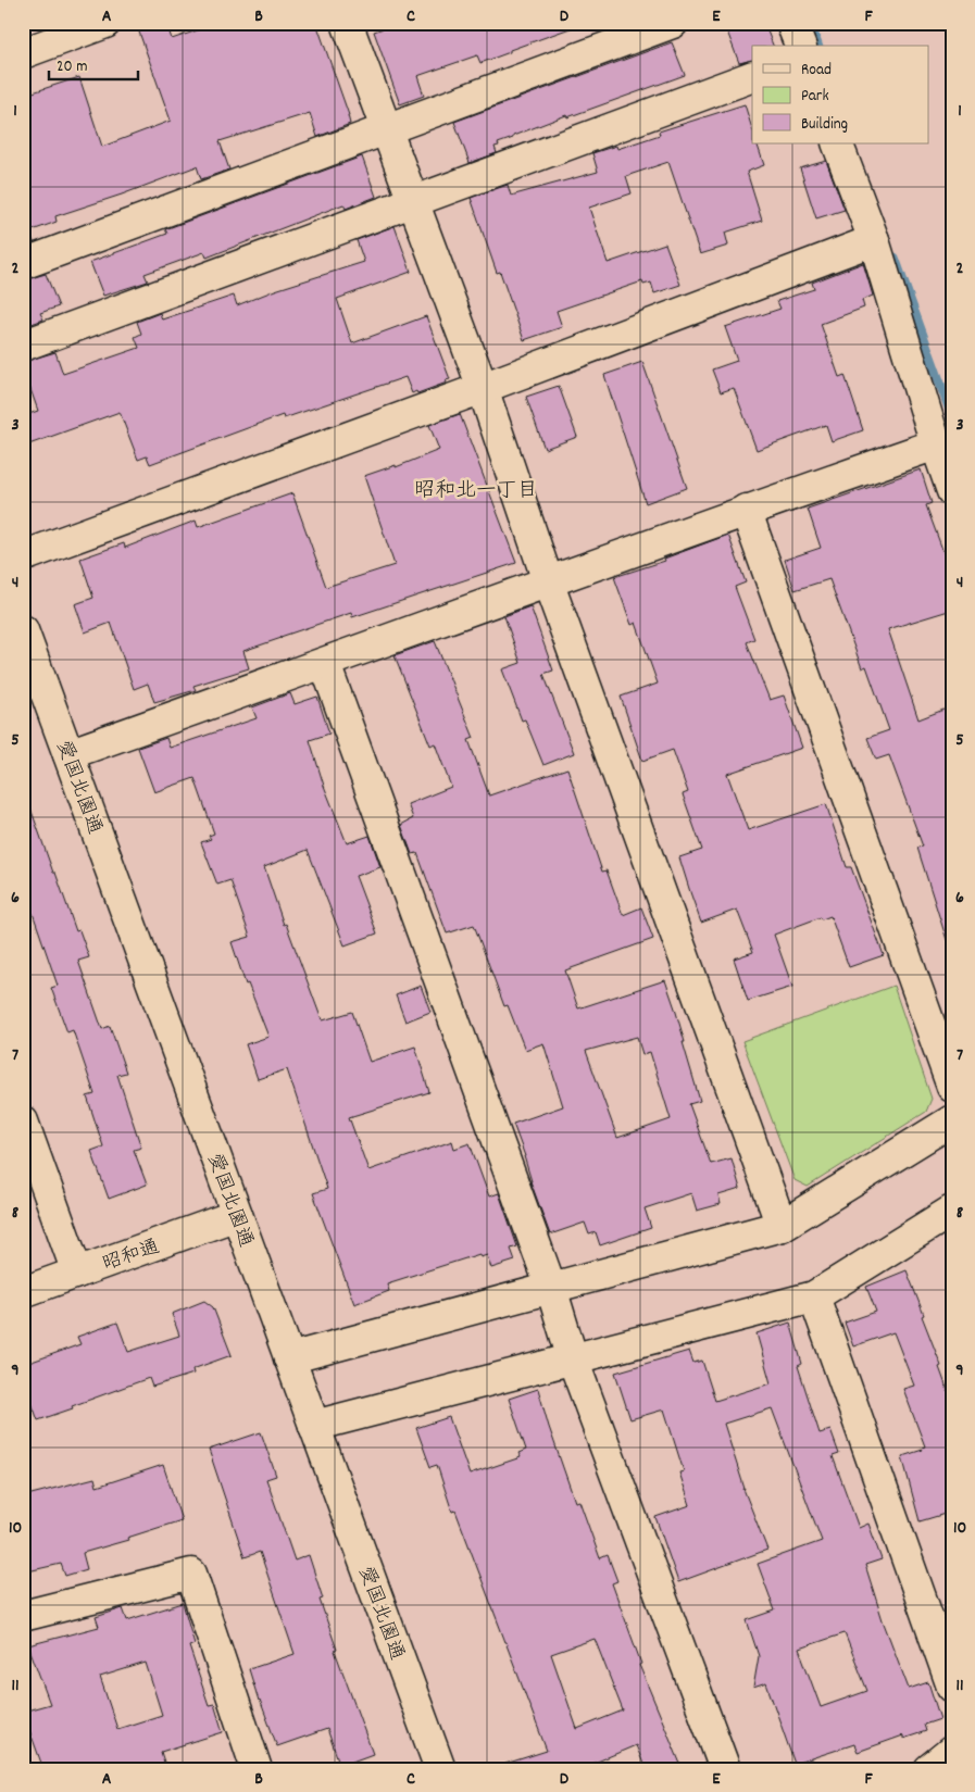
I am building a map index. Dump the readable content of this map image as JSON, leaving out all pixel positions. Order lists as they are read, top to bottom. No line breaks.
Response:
{"streets":{"street":["愛国北園通","昭和通"]},"crossings":[["愛国北園通","昭和通"]],"districts":["昭和北一丁目"],"legend":["Road","Park","Building"],"scale_bar":"20 m","grid":{"columns":["A","B","C","D","E","F"],"rows":["1","2","3","4","5","6","7","8","9","10","11"]}}
